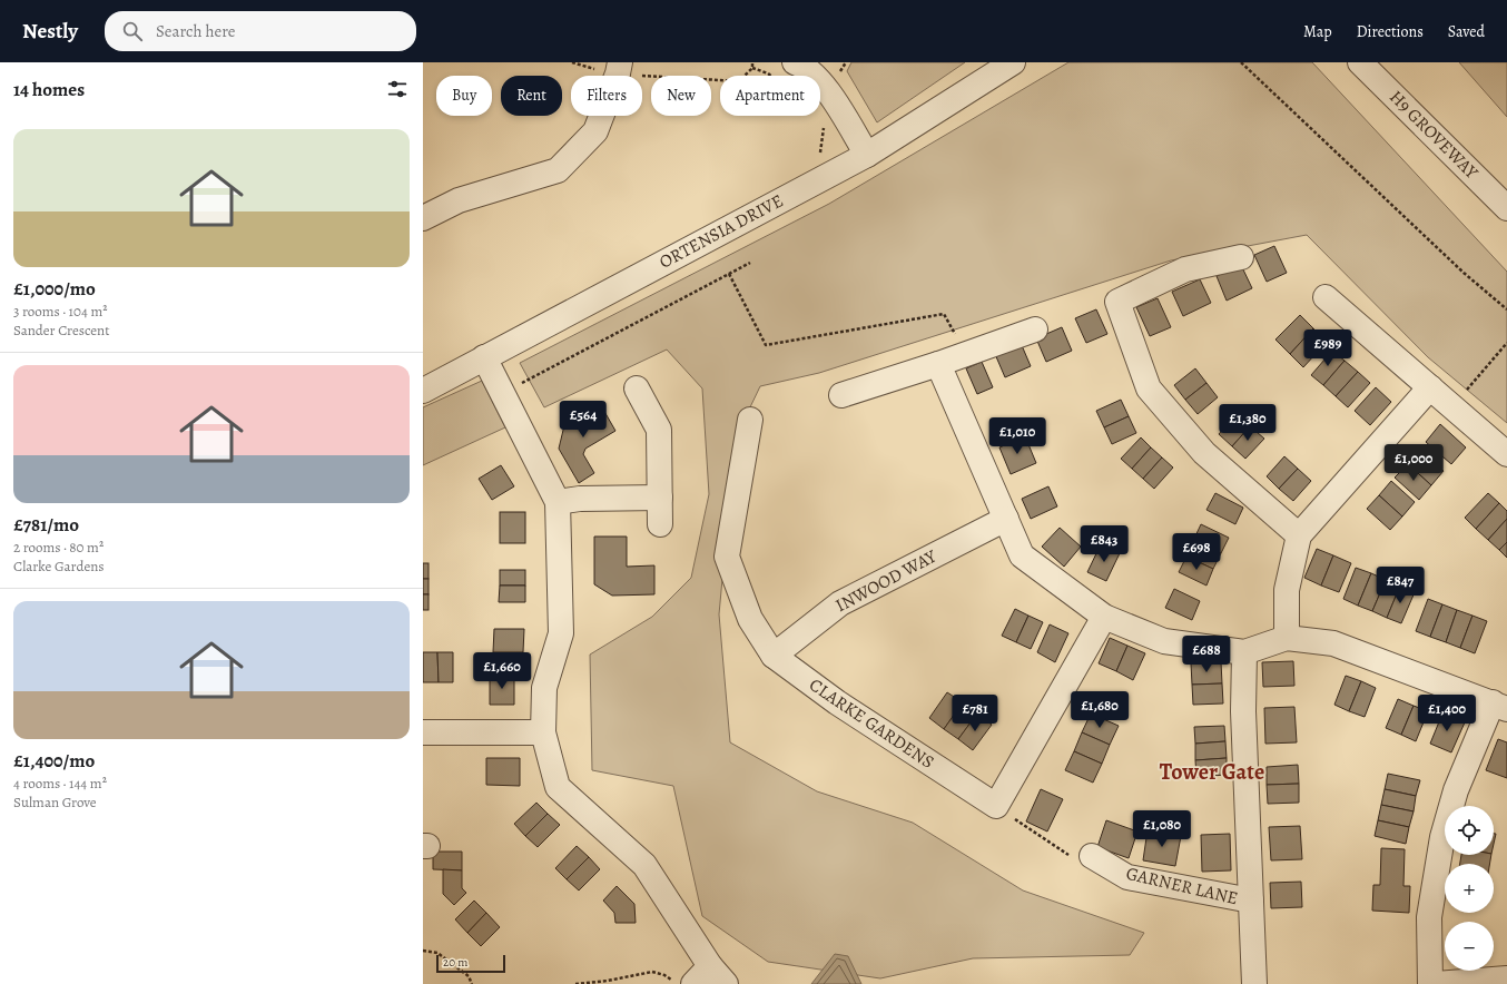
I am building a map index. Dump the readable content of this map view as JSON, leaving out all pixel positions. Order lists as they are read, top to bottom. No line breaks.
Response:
{"streets":{"street":["H9 GROVEWAY","ORTENSIA DRIVE","INWOOD WAY","CLARKE GARDENS","GARNER LANE"]},"crossings":[["INWOOD WAY","CLARKE GARDENS"]],"districts":["Tower Gate"],"scale_bar":"20 m","page":{"header":"Nestly","search":"Search here","nav":["Map","Directions","Saved"],"heading":"14 homes","chip":["Buy","Rent","Filters","New","Apartment"],"list":[{"name":"£1,000/mo","note":"3 rooms · 104 m² · Sander Crescent"},{"name":"£781/mo","note":"2 rooms · 80 m² · Clarke Gardens"},{"name":"£1,400/mo","note":"4 rooms · 144 m² · Sulman Grove"}],"price":["£989","£564","£1,380","£1,010","£1,000","£843","£698","£847","£688","£1,660","£1,680","£781","£1,400","£1,080"],"map_buttons":["+","−"],"scale":"20 m"}}
